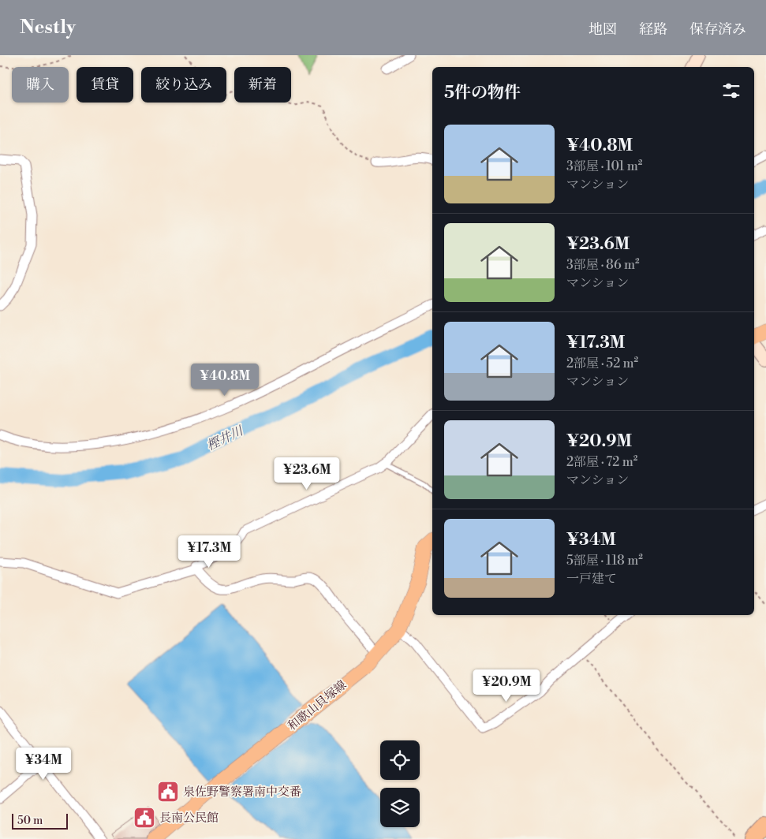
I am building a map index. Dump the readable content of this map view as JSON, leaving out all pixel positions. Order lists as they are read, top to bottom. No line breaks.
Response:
{"streets":{"main road":["和歌山貝塚線"]},"water":["樫井川"],"places":{"public building":["泉佐野警察署南中交番","長南公民館"]},"scale_bar":"50 m","page":{"header":"Nestly","nav":["地図","経路","保存済み"],"chip":["購入","賃貸","絞り込み","新着"],"heading":"5件の物件","list":[{"name":"¥40.8M","note":"3部屋 · 101 m² · マンション"},{"name":"¥23.6M","note":"3部屋 · 86 m² · マンション"},{"name":"¥17.3M","note":"2部屋 · 52 m² · マンション"},{"name":"¥20.9M","note":"2部屋 · 72 m² · マンション"},{"name":"¥34M","note":"5部屋 · 118 m² · 一戸建て"}],"price":["¥40.8M","¥23.6M","¥17.3M","¥20.9M","¥34M"],"scale":"50 m"}}
